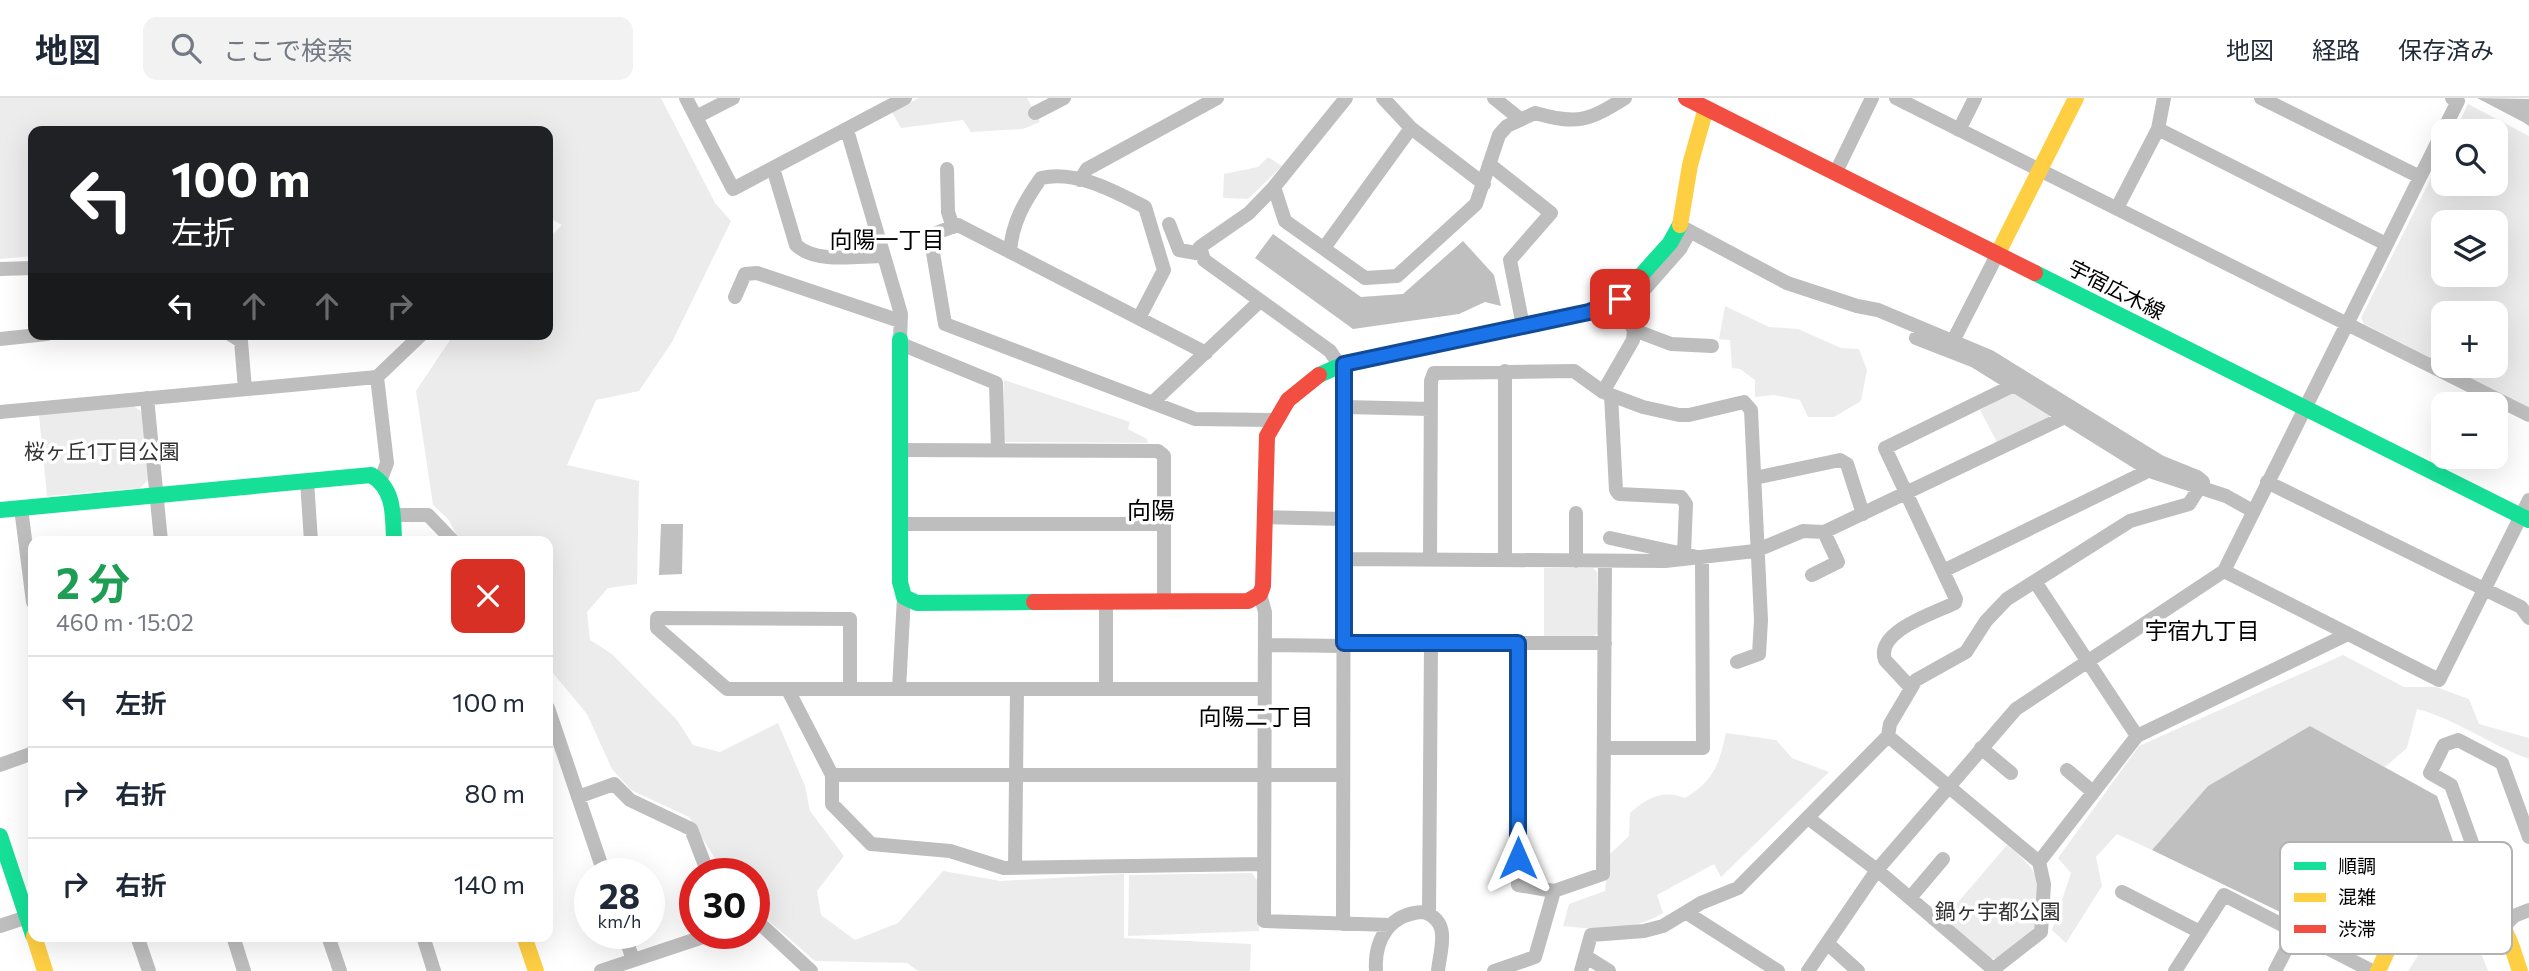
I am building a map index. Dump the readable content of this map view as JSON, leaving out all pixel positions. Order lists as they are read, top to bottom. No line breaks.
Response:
{"streets":{"street":["宇宿広木線"]},"districts":["向陽一丁目","向陽","宇宿九丁目","向陽二丁目"],"parks":["桜ヶ丘1丁目公園","鍋ヶ宇都公園"],"legend":["順調","混雑","渋滞"],"page":{"header":"地図","search":"ここで検索","nav":["地図","経路","保存済み"],"map_buttons":["+","−"],"turn":["100 m","左折"],"heading":["2 分","460 m · 15:02"],"list":[{"name":"左折","value":"100 m"},{"name":"右折","value":"80 m"},{"name":"右折","value":"140 m"}],"speed":"28 km/h","limit":"30"}}
